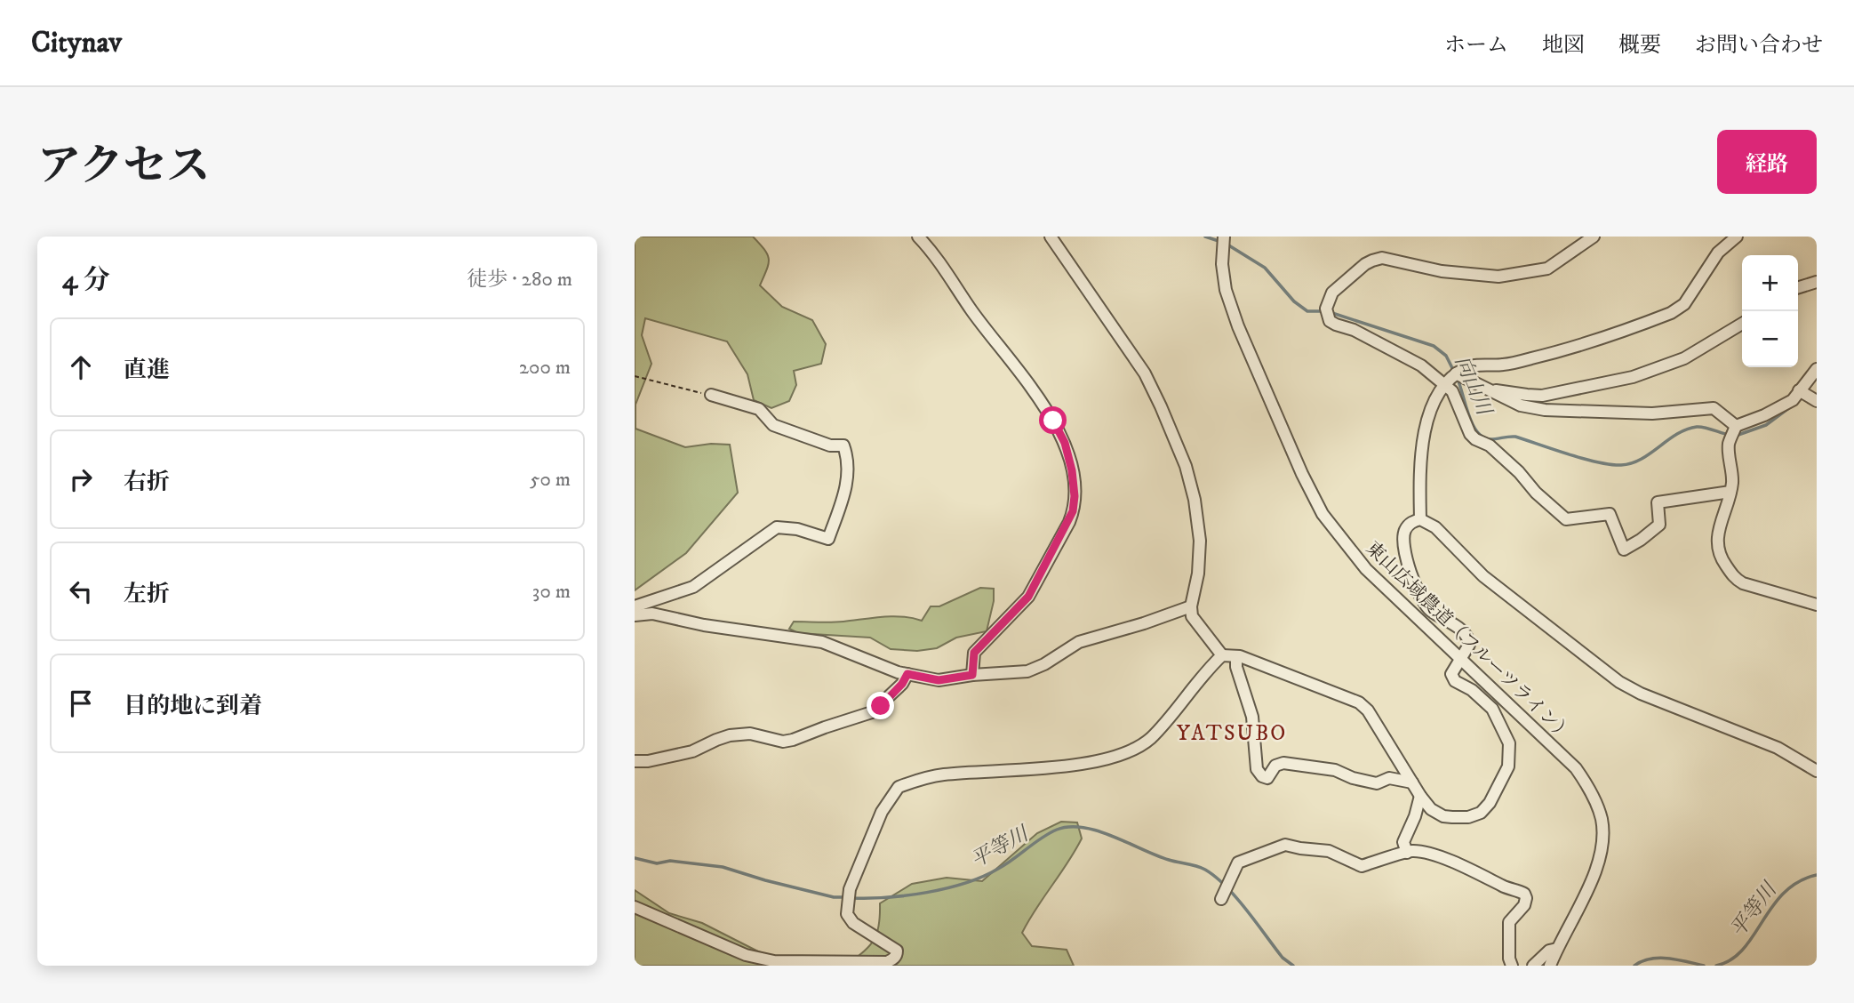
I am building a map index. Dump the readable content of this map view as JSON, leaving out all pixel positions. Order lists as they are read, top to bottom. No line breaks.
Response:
{"streets":{"street":["東山広域農道（フルーツライン）"]},"districts":["YATSUBO"],"water":["向山川","平等川"],"page":{"header":"Citynav","nav":["ホーム","地図","概要","お問い合わせ"],"title":"アクセス","buttons":"経路","heading":["4 分","徒歩 · 280 m"],"map_buttons":["+","−"],"list":[["直進","200 m"],["右折","50 m"],["左折","30 m"],"目的地に到着"]}}
